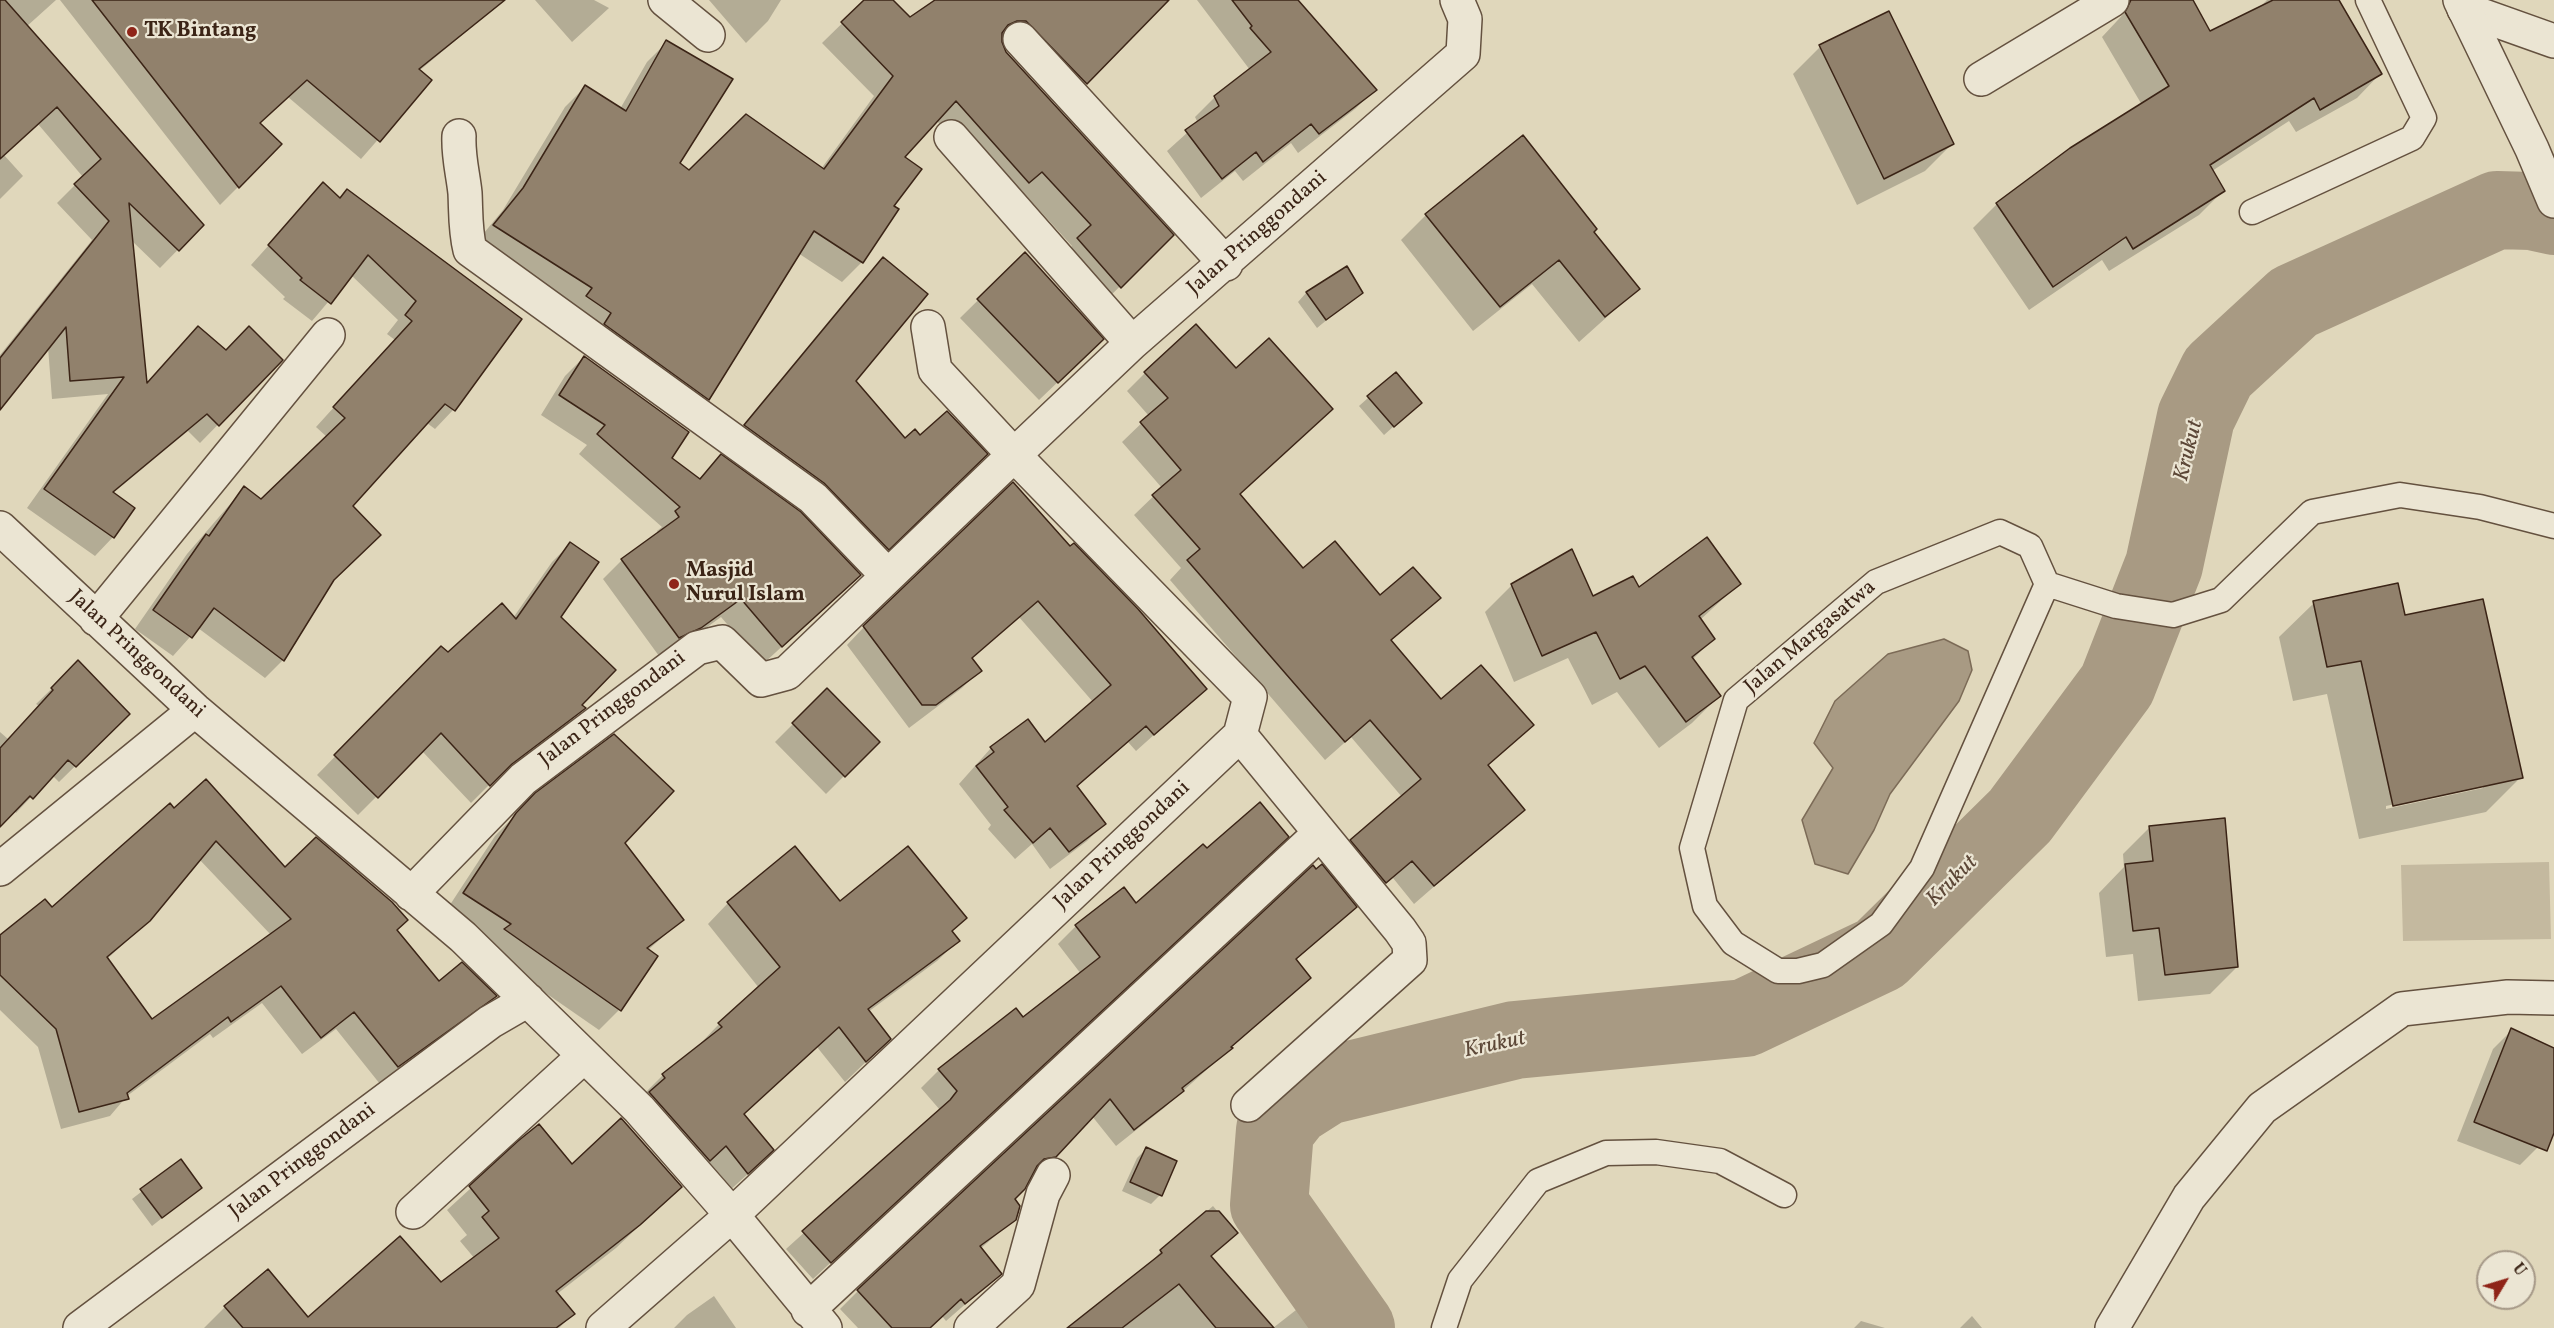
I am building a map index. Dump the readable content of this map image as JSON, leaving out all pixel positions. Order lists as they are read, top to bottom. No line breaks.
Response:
{"streets":{"street":["Jalan Pringgondani"],"lane":["Jalan Margasatwa"]},"water":["Krukut"],"places":["TK Bintang","Masjid Nurul Islam"],"north":"top right"}
